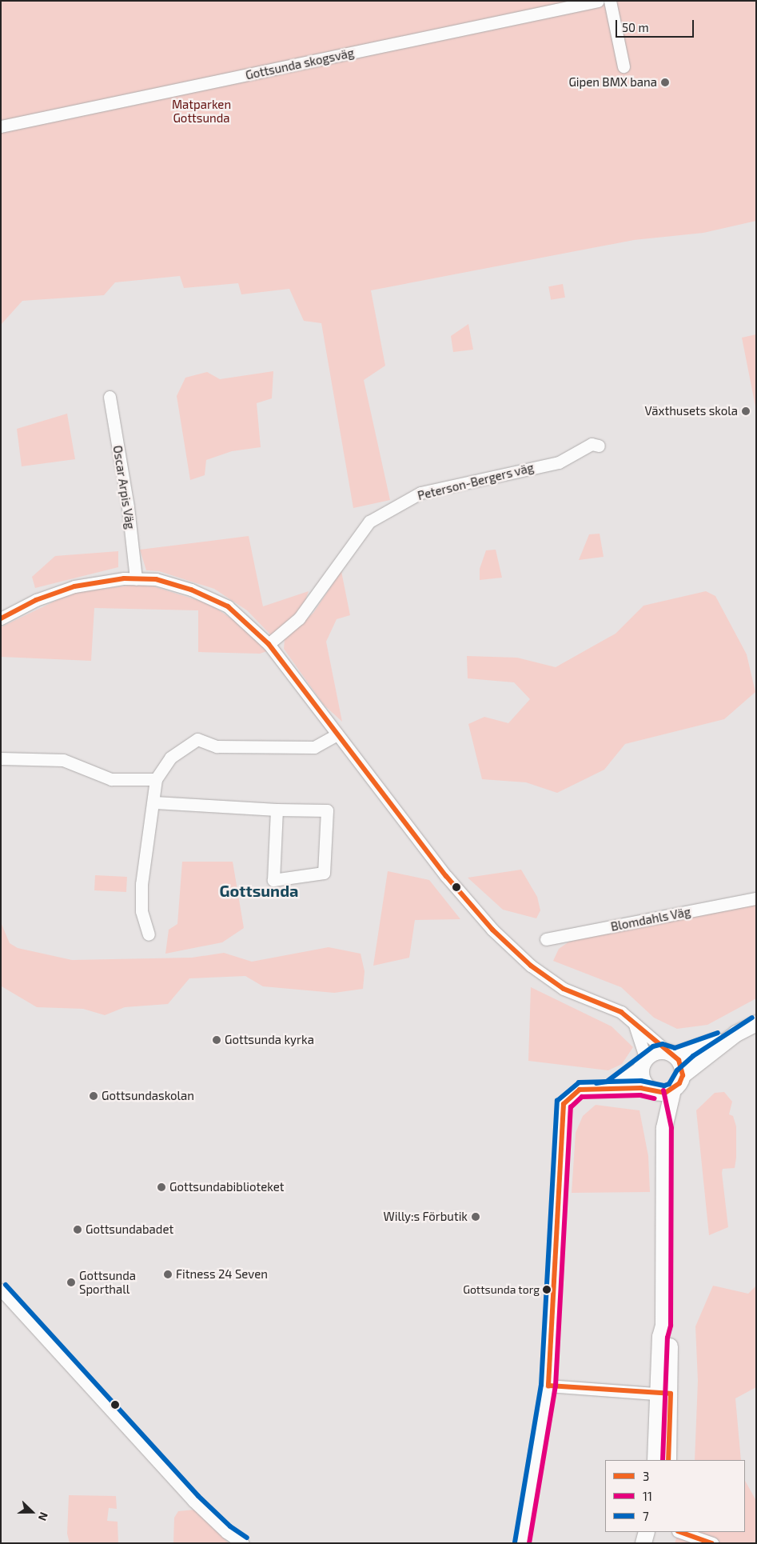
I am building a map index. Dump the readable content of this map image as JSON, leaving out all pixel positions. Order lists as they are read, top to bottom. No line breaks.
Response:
{"streets":{"street":["Gottsunda skogsväg","Peterson-Bergers väg","Oscar Arpis Väg","Blomdahls Väg"]},"districts":["Gottsunda"],"parks":["Matparken Gottsunda"],"places":["Gipen BMX bana","Växthusets skola","Gottsunda kyrka","Gottsundaskolan","Gottsundabiblioteket","Willy:s Förbutik","Gottsundabadet","Fitness 24 Seven","Gottsunda Sporthall","Gottsunda torg"],"lines":["transit line 3","transit line 7","transit line 11"],"legend":["3","11","7"],"scale_bar":"50 m","north":"right"}
